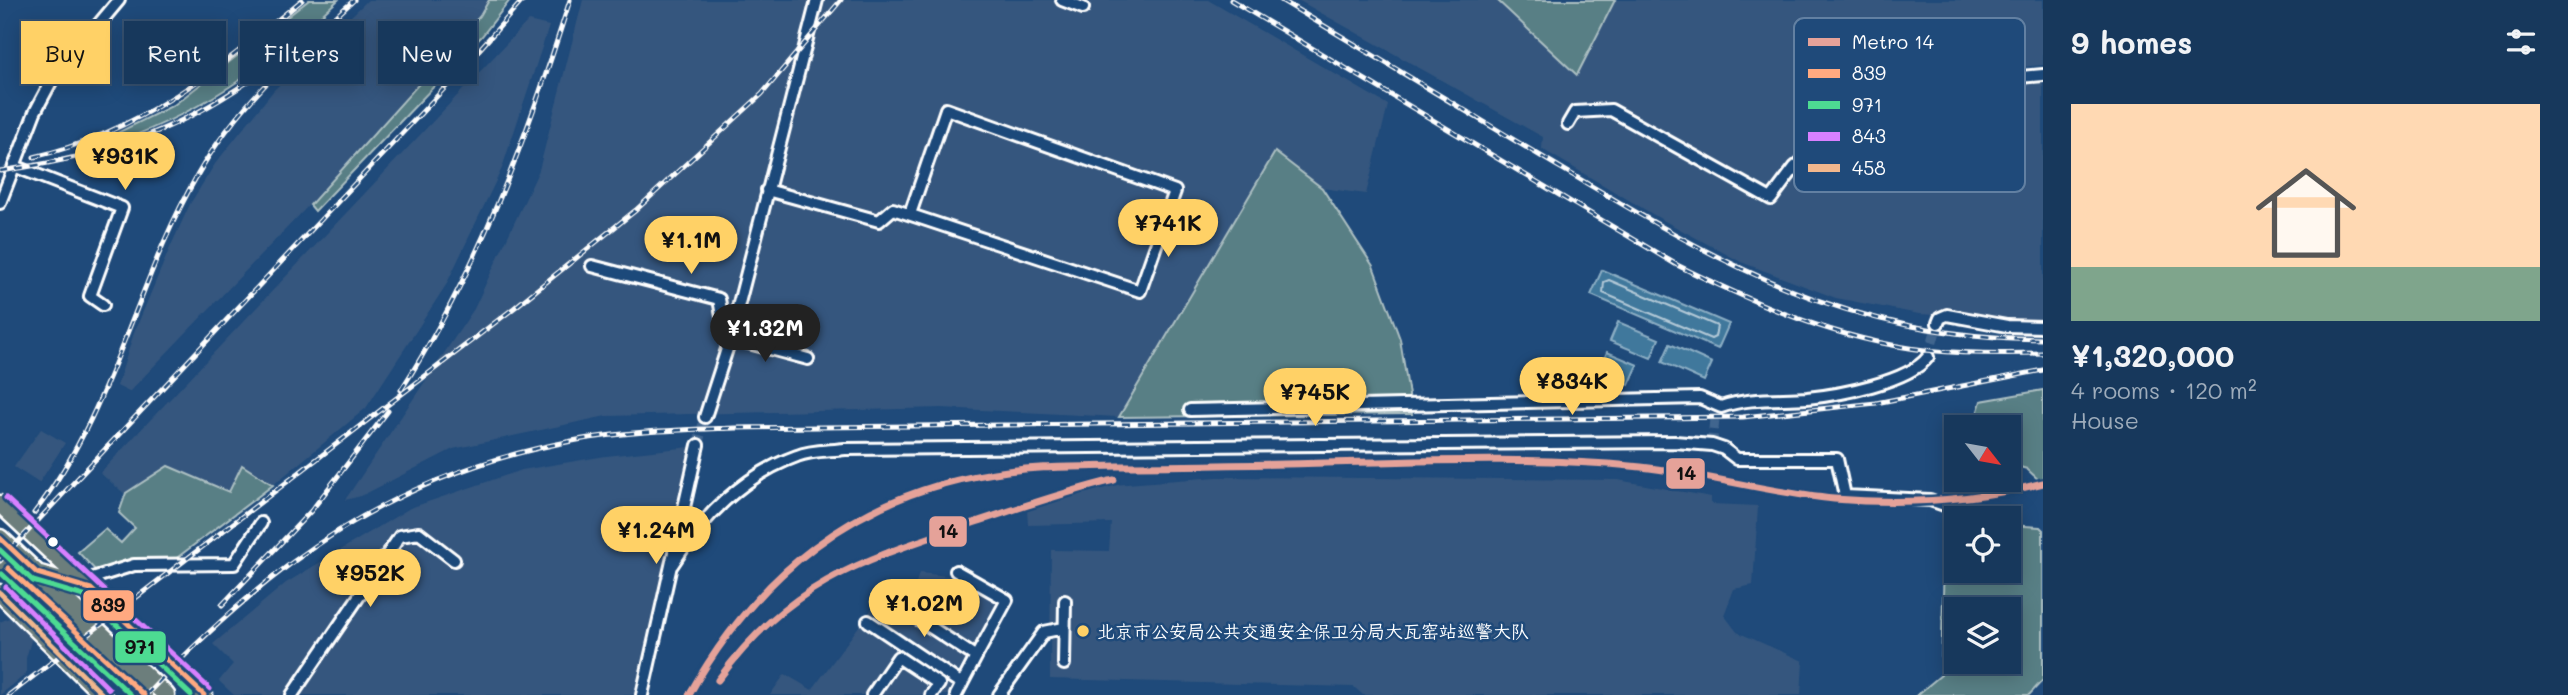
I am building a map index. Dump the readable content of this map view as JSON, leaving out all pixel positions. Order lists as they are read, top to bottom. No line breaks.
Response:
{"places":["北京市公安局公共交通安全保卫分局大瓦窑站巡警大队"],"lines":["metro line 14","transit line 843","transit line 839","transit line 971","transit line 458"],"legend":["Metro 14","839","971","843","458"],"north":"bottom right","page":{"heading":"9 homes","chip":["Buy","Rent","Filters","New"],"list":[{"name":"¥1,320,000","note":"4 rooms · 120 m² · House"}],"price":["¥931K","¥741K","¥1.1M","¥1.32M","¥834K","¥745K","¥1.24M","¥952K","¥1.02M"]}}
